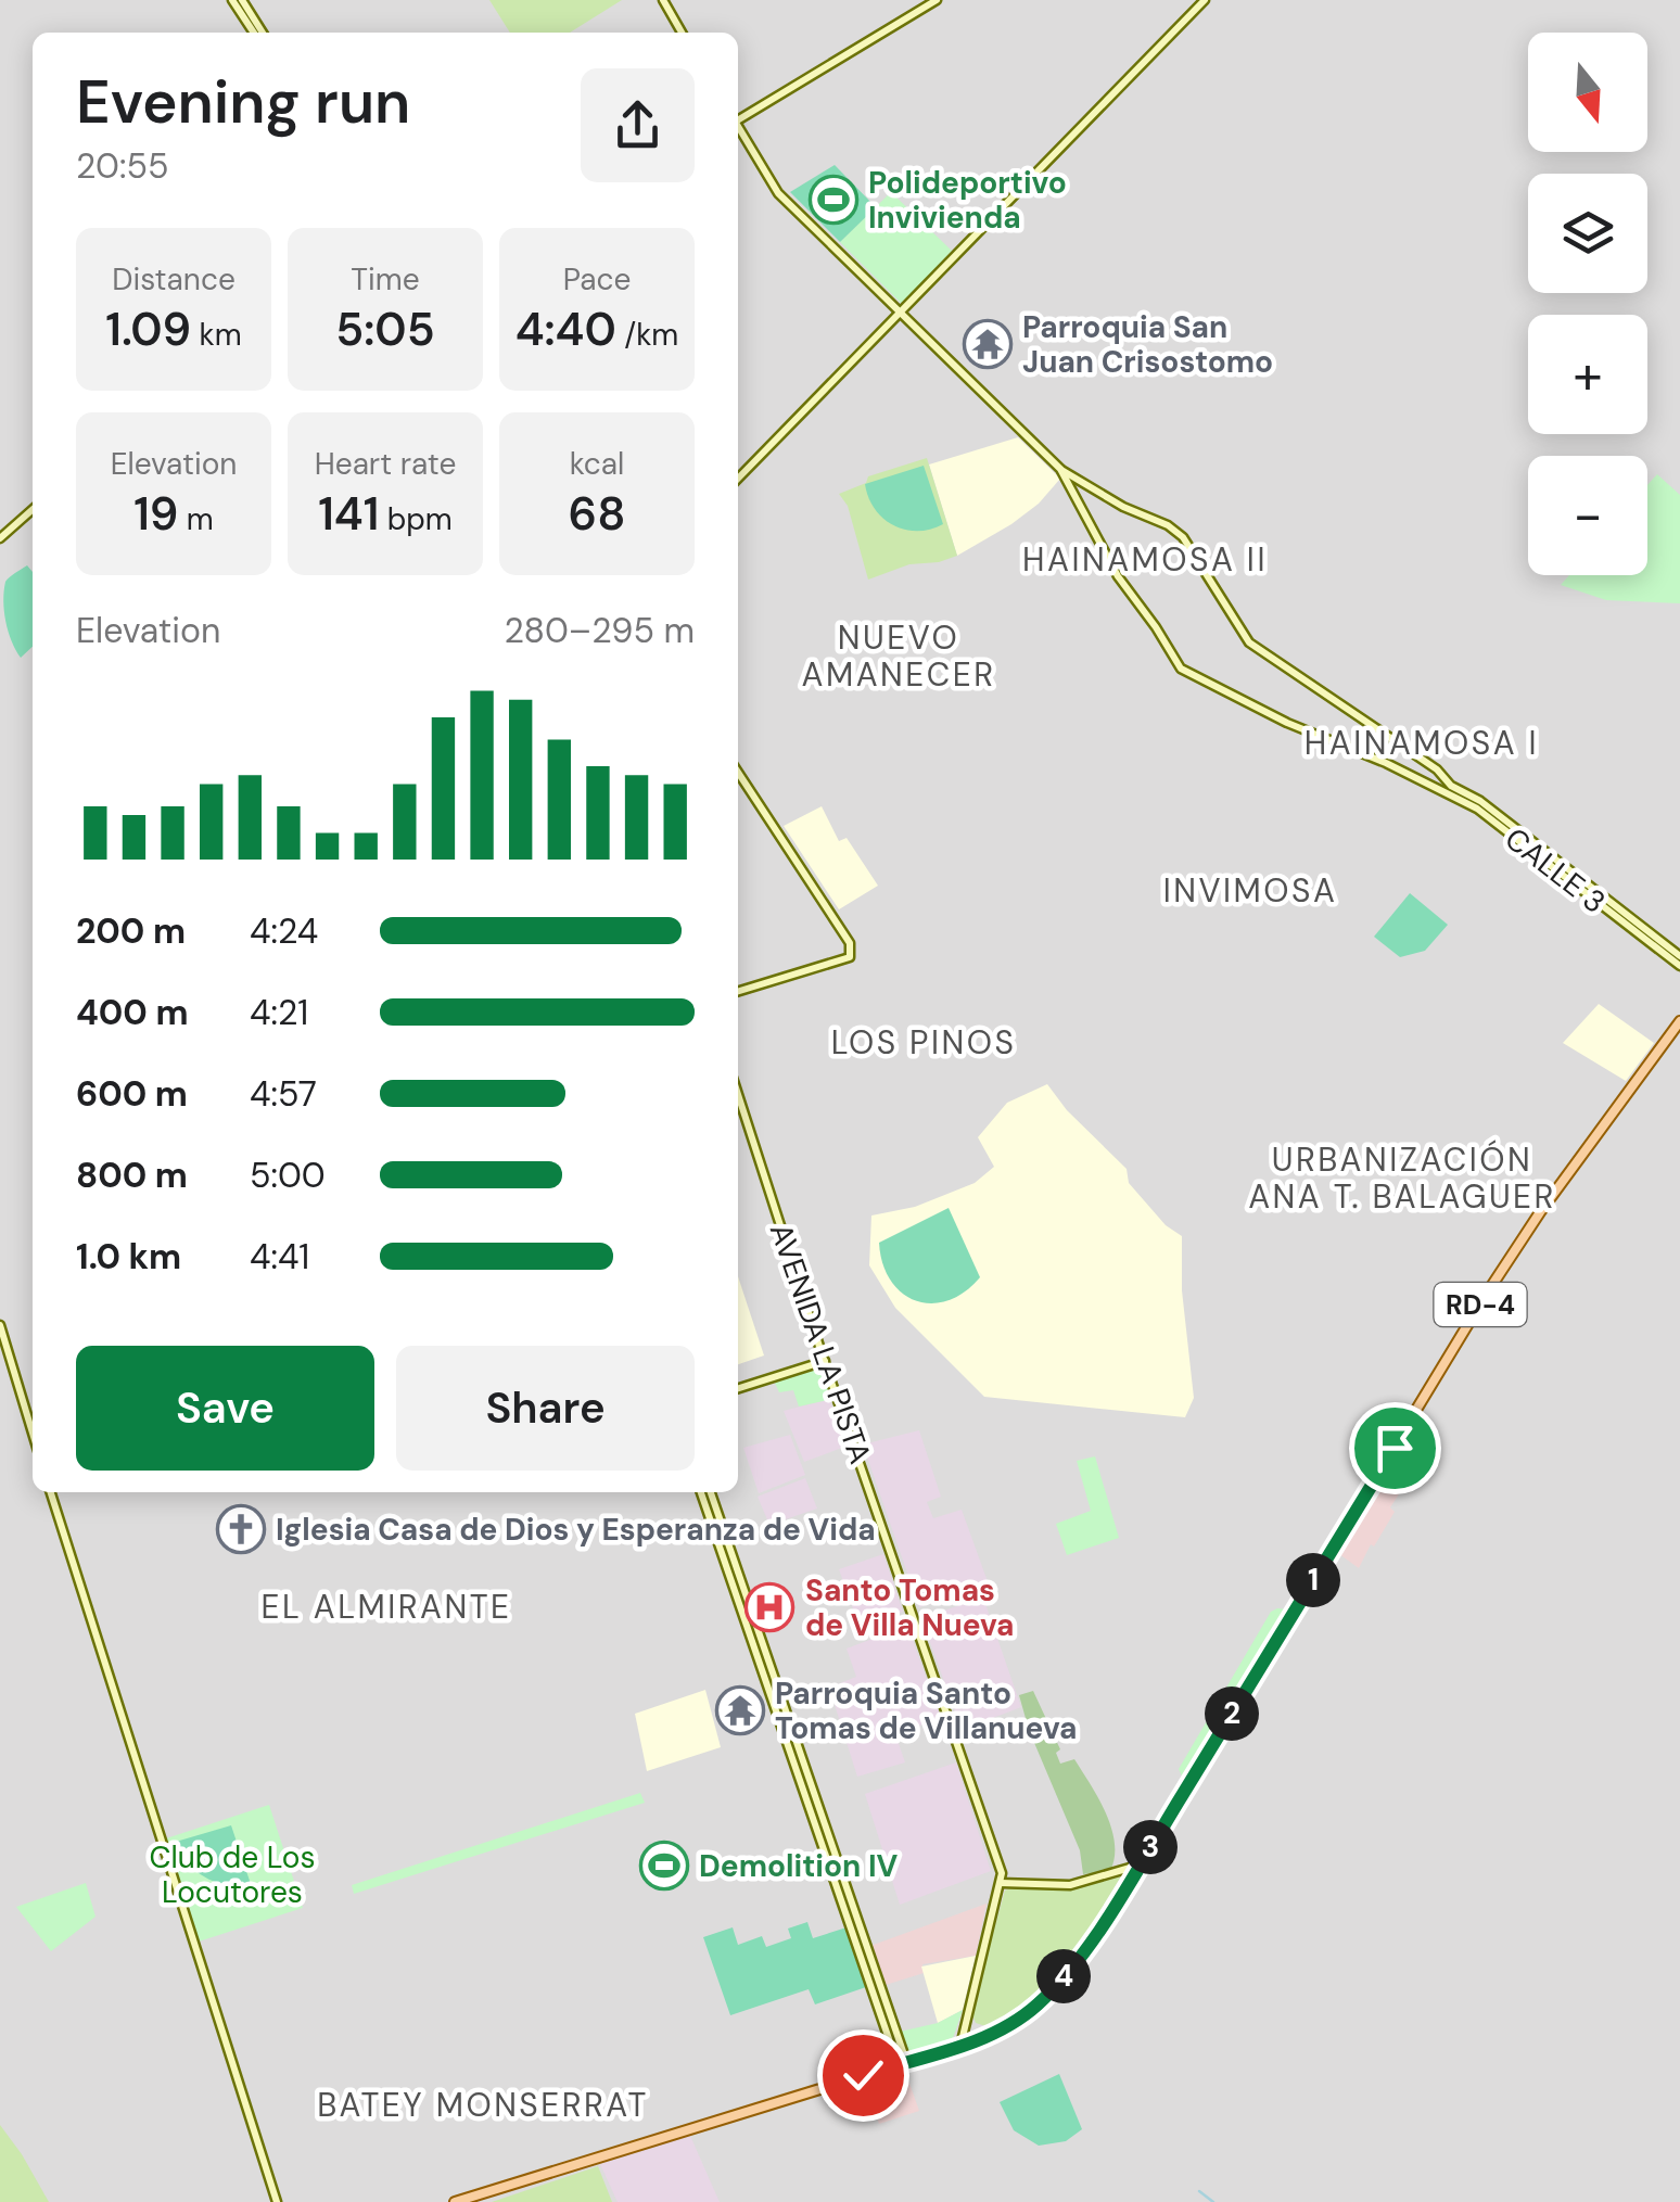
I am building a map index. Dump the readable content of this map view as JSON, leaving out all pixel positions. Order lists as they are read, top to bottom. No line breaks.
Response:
{"streets":{"main road":["RD-4"],"street":["CALLE 3","AVENIDA LA PISTA"]},"crossings":[["RD-4","AVENIDA LA PISTA"]],"districts":["HAINAMOSA II","NUEVO AMANECER","HAINAMOSA I","INVIMOSA","LOS PINOS","URBANIZACIÓN ANA T. BALAGUER","EL ALMIRANTE","BATEY MONSERRAT"],"parks":["Club de Los Locutores"],"places":{"sports":["Polideportivo Invivienda","Demolition IV"],"temple":["Parroquia San Juan Crisostomo","Parroquia Santo Tomas de Villanueva"],"church":["Iglesia Casa de Dios y Esperanza de Vida"],"hospital":["Santo Tomas de Villa Nueva"]},"north":"bottom","page":{"map_buttons":["+","−"],"heading":["Evening run","20:55"],"stats":[["Distance","1.09 km"],["Time","5:05"],["Pace","4:40 /km"],["Elevation","19 m"],["Heart rate","141 bpm"],["kcal","68"]],"chart":["Elevation","280–295 m"],"list":[{"name":"200 m","note":"4:24"},{"name":"400 m","note":"4:21"},{"name":"600 m","note":"4:57"},{"name":"800 m","note":"5:00"},{"name":"1.0 km","note":"4:41"}],"buttons":["Save","Share"],"pins":["1","2","3","4"]}}
